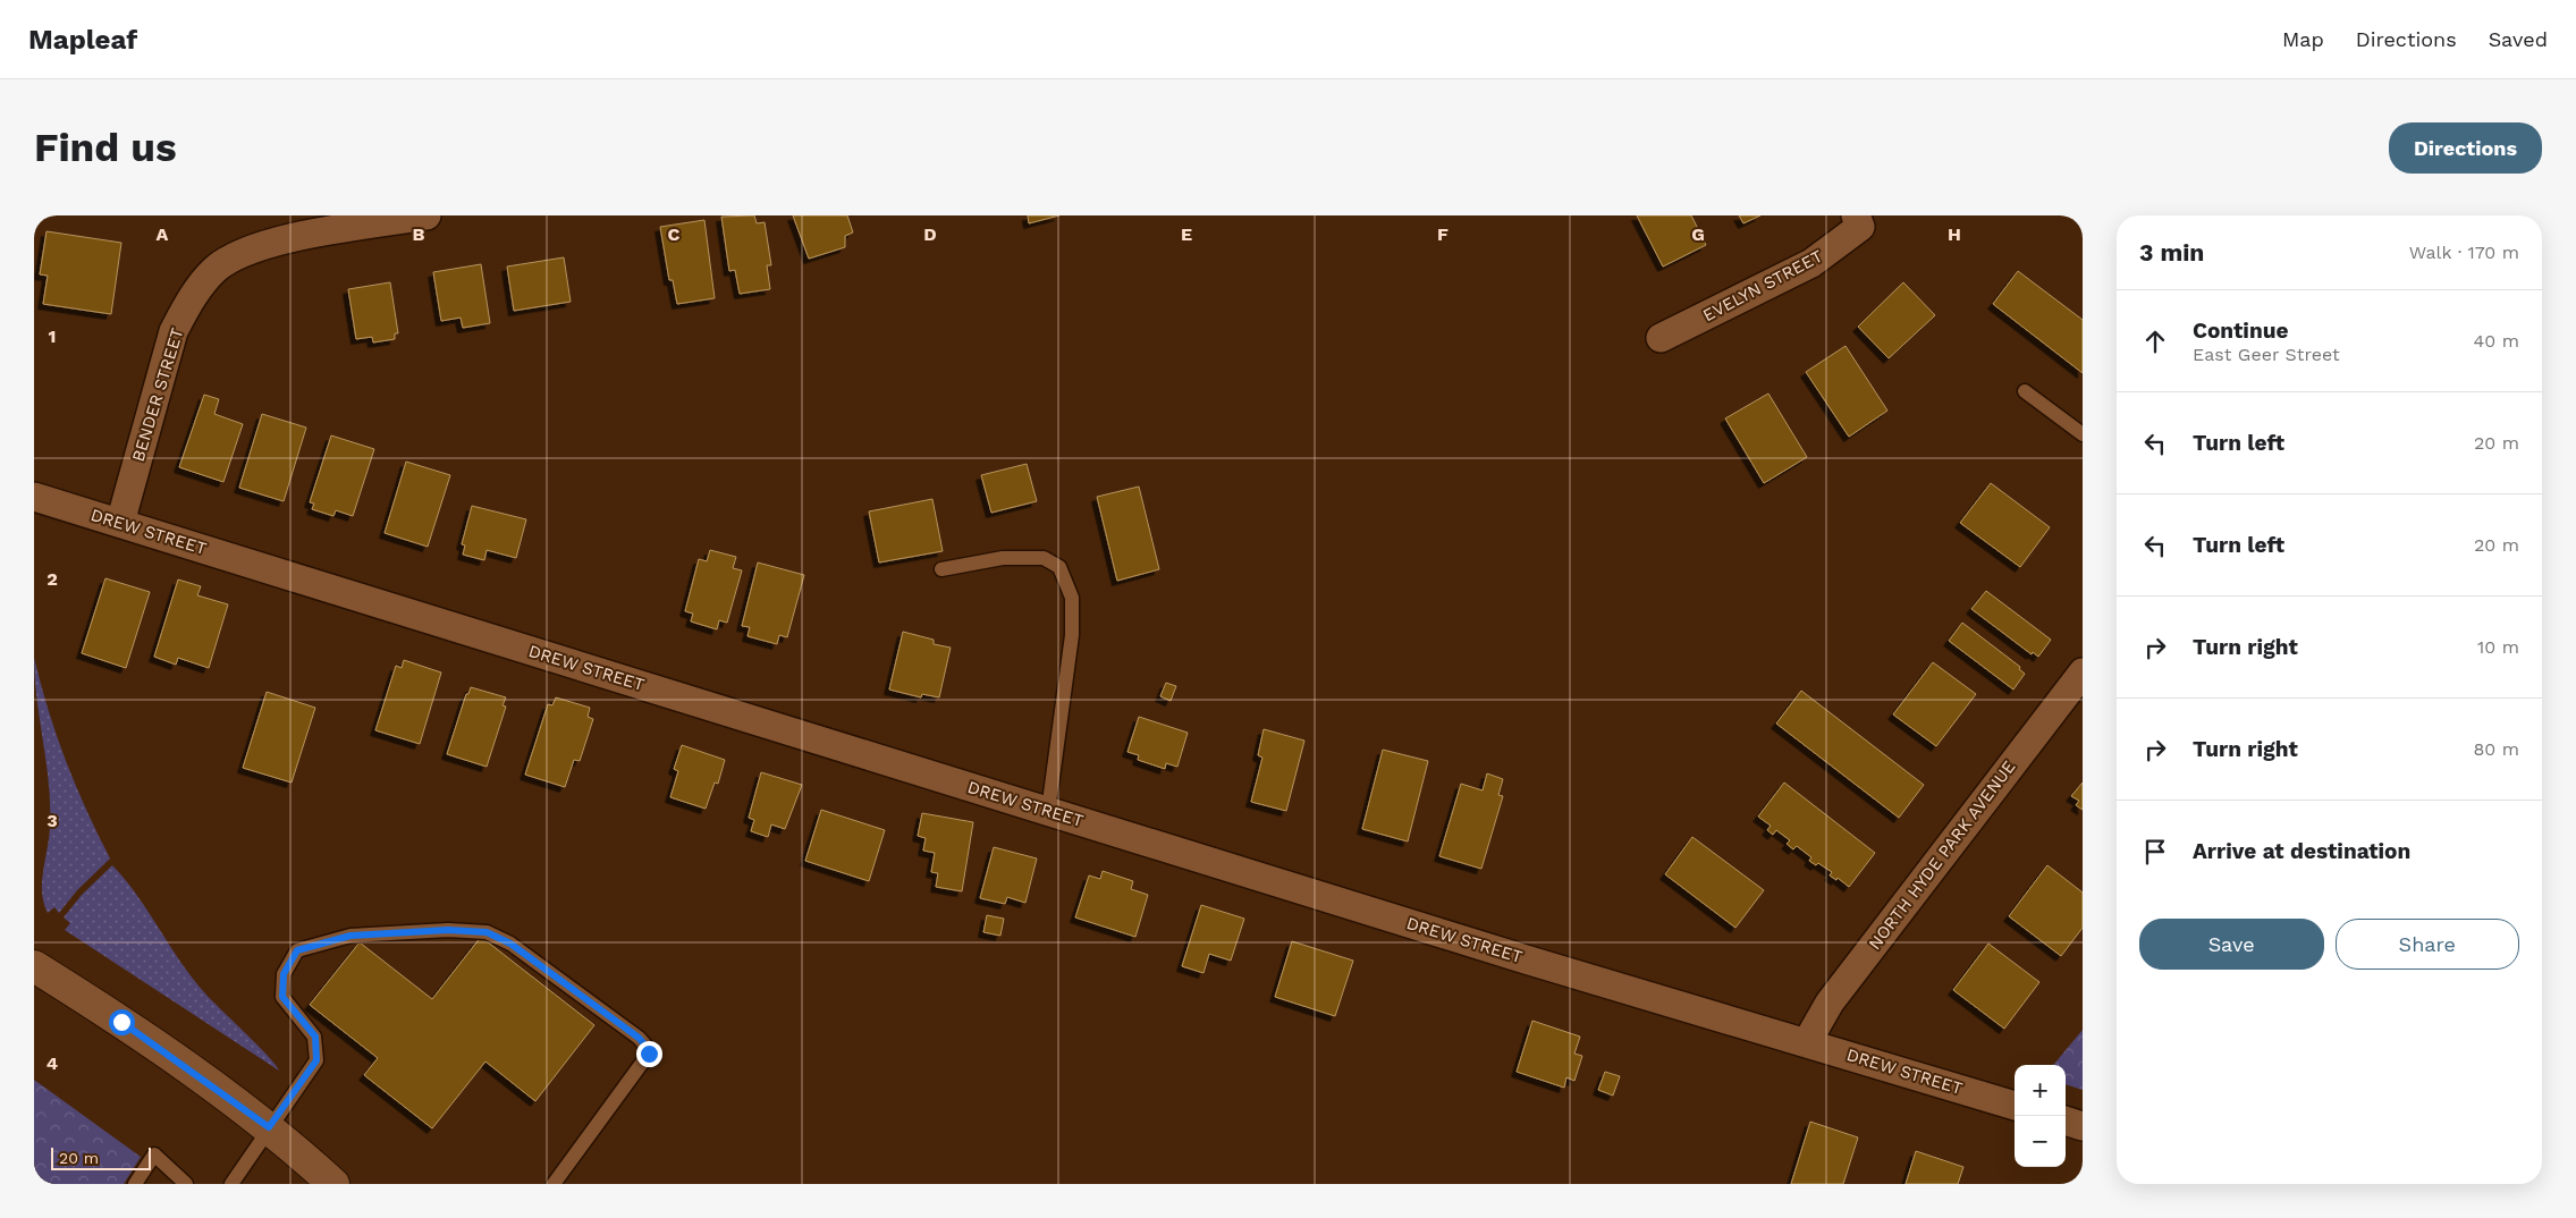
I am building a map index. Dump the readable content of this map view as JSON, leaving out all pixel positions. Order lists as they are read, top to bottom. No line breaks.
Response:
{"streets":{"street":["EVELYN STREET","BENDER STREET","DREW STREET","NORTH HYDE PARK AVENUE"]},"crossings":[["BENDER STREET","DREW STREET"],["DREW STREET","NORTH HYDE PARK AVENUE"]],"scale_bar":"20 m","page":{"header":"Mapleaf","nav":["Map","Directions","Saved"],"buttons":["Directions",["Save","Share"]],"title":"Find us","heading":["3 min","Walk · 170 m"],"list":[["Continue","East Geer Street","40 m"],["Turn left","20 m"],["Turn left","20 m"],["Turn right","10 m"],["Turn right","80 m"],"Arrive at destination"],"map_buttons":["+","−"],"scale":"20 m"},"grid":{"columns":["A","B","C","D","E","F","G","H"],"rows":["1","2","3","4"]}}
